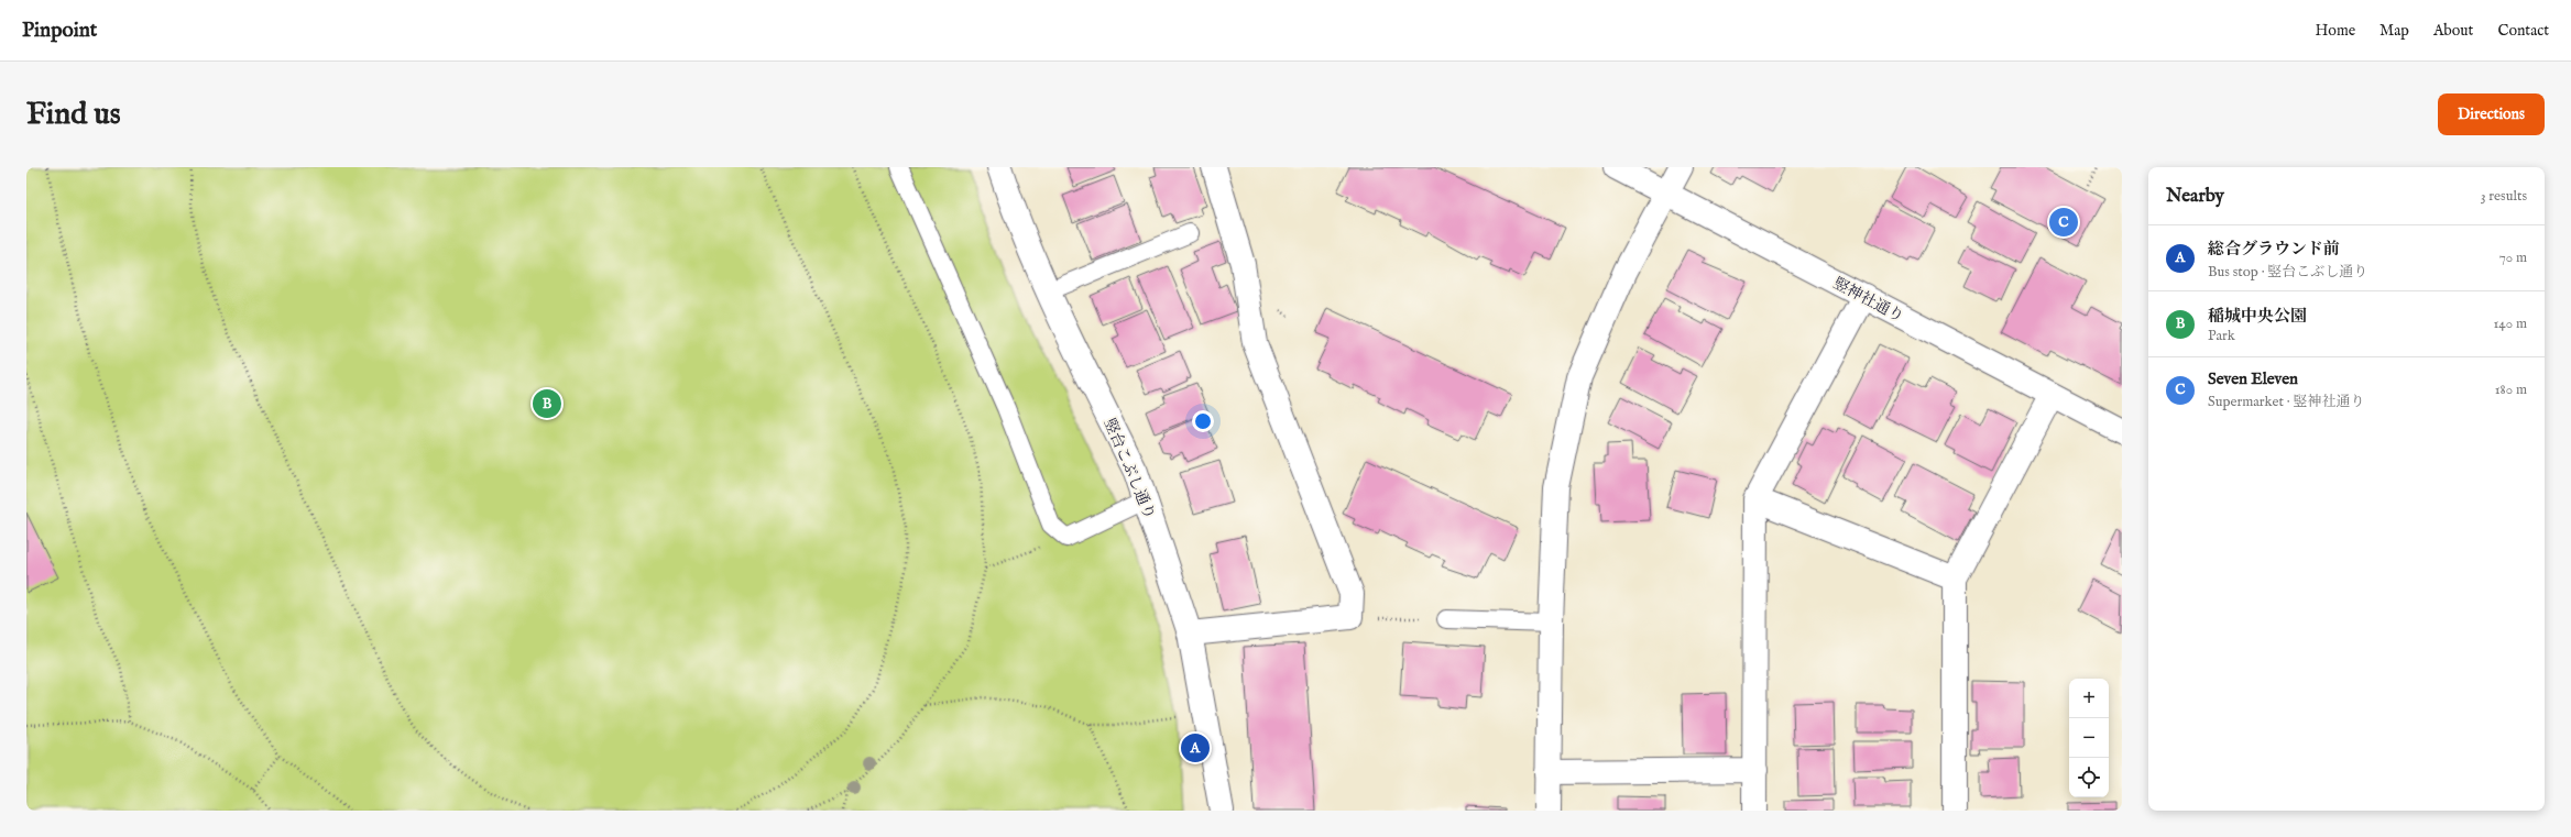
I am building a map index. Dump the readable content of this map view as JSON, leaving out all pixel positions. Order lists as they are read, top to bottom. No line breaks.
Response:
{"streets":{"street":["竪神社通り","竪台こぶし通り"]},"page":{"header":"Pinpoint","nav":["Home","Map","About","Contact"],"buttons":"Directions","title":"Find us","heading":["Nearby","3 results"],"pins":["C","B","A"],"list":[{"mark":"A","name":"総合グラウンド前","note":"Bus stop · 竪台こぶし通り","value":"70 m"},{"mark":"B","name":"稲城中央公園","note":"Park","value":"140 m"},{"mark":"C","name":"Seven Eleven","note":"Supermarket · 竪神社通り","value":"180 m"}],"map_buttons":["+","−"]}}
